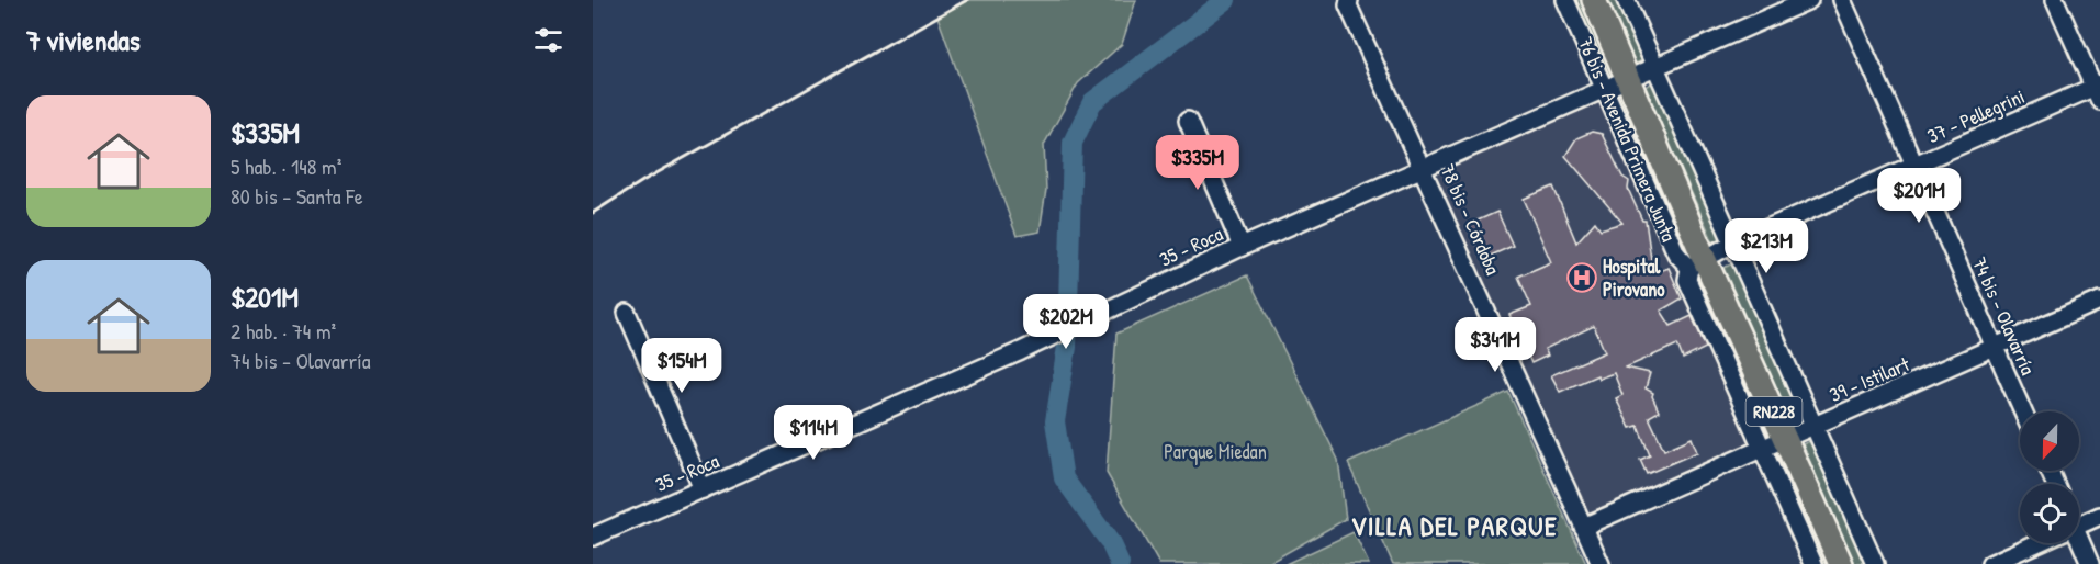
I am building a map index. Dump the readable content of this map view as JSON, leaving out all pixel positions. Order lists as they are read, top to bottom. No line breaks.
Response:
{"streets":{"highway":["76 bis - Avenida Primera Junta","RN228"],"street":["37 - Pellegrini","78 bis - Córdoba","35 - Roca","74 bis - Olavarría","39 - Istilart"]},"crossings":[["37 - Pellegrini","76 bis - Avenida Primera Junta"],["37 - Pellegrini","74 bis - Olavarría"],["76 bis - Avenida Primera Junta","35 - Roca"],["76 bis - Avenida Primera Junta","39 - Istilart"],["78 bis - Córdoba","35 - Roca"],["78 bis - Córdoba","39 - Istilart"],["74 bis - Olavarría","39 - Istilart"]],"districts":["VILLA DEL PARQUE"],"parks":["Parque Miedan"],"places":{"hospital":["Hospital Pirovano"]},"north":"bottom","page":{"heading":"7 viviendas","list":[{"name":"$335M","note":"5 hab. · 148 m² · 80 bis - Santa Fe"},{"name":"$201M","note":"2 hab. · 74 m² · 74 bis - Olavarría"}],"price":["$335M","$201M","$213M","$202M","$341M","$154M","$114M"]}}
